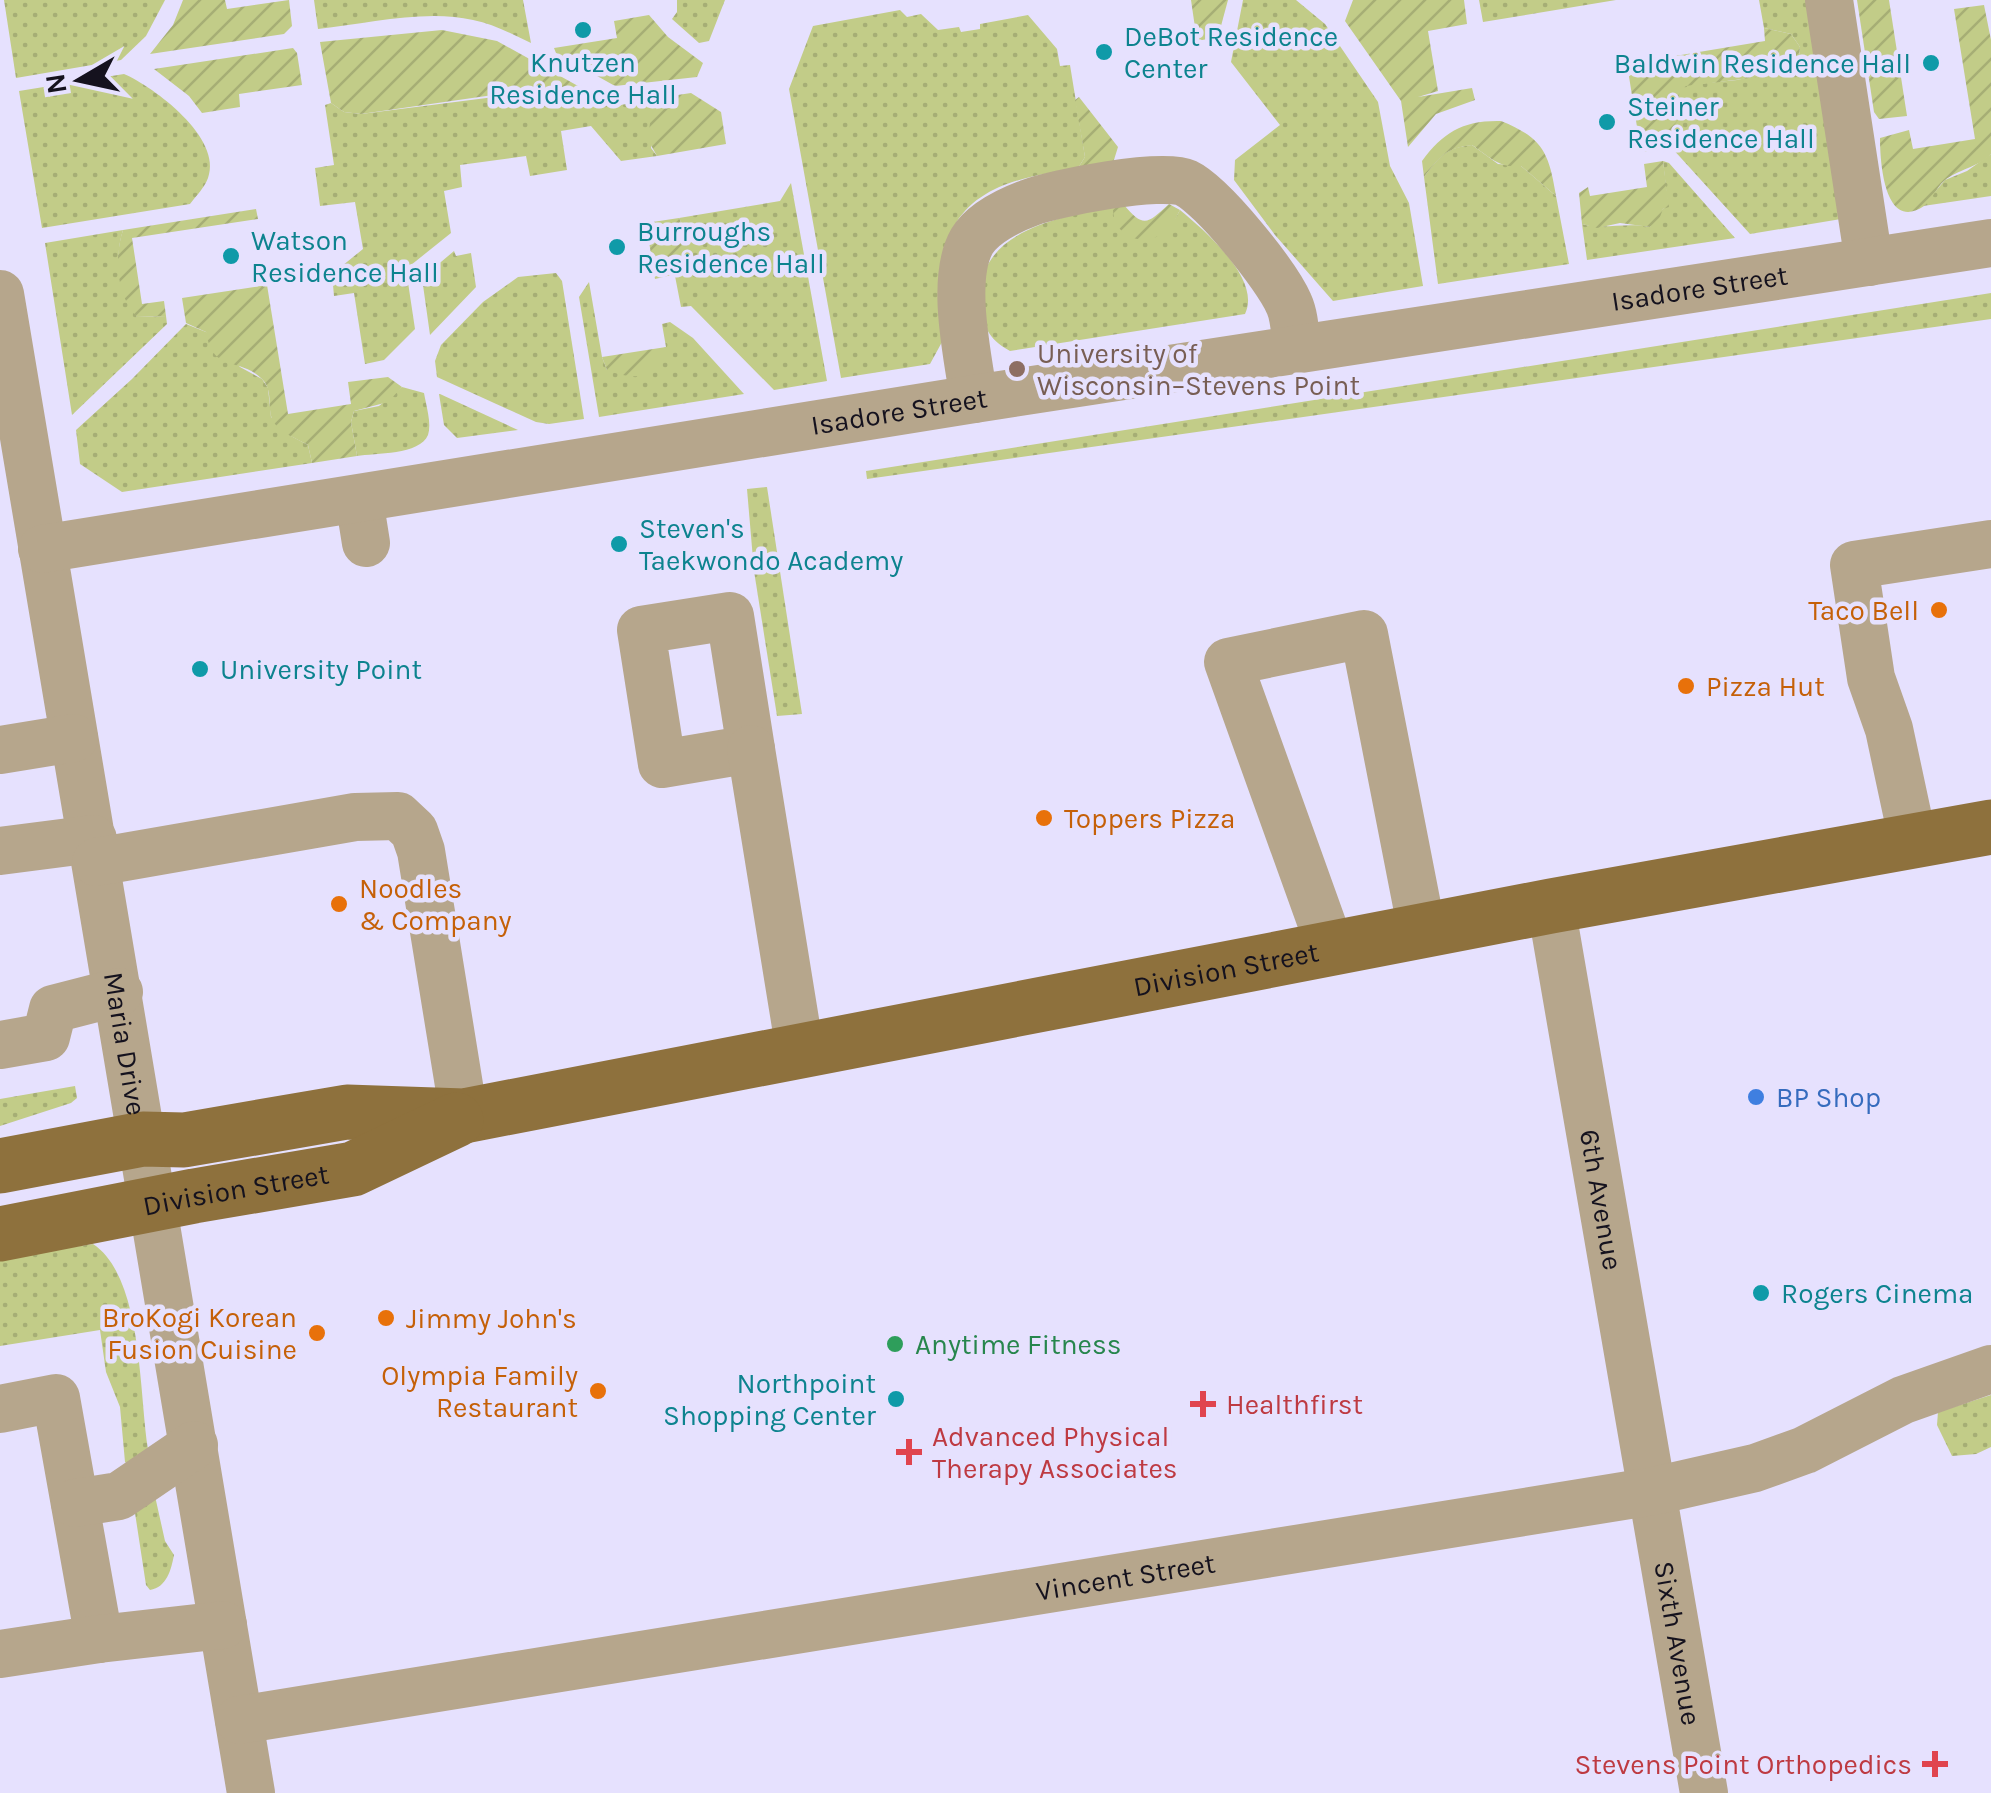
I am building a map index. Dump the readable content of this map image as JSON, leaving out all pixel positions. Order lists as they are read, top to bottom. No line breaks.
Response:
{"streets":{"main road":["Division Street"],"street":["Isadore Street","Maria Drive","6th Avenue","Vincent Street","Sixth Avenue"]},"crossings":[["Isadore Street","Maria Drive"],["Division Street","Maria Drive"],["Division Street","6th Avenue"],["Maria Drive","Vincent Street"],["6th Avenue","Vincent Street"],["6th Avenue","Sixth Avenue"],["Vincent Street","Sixth Avenue"]],"places":{"other":["Knutzen Residence Hall","DeBot Residence Center","Baldwin Residence Hall","Steiner Residence Hall","Burroughs Residence Hall","Watson Residence Hall","University of Wisconsin–Stevens Point","Steven's Taekwondo Academy","Taco Bell","University Point","Pizza Hut","Toppers Pizza","Noodles & Company","BP Shop","Rogers Cinema","Jimmy John's","BroKogi Korean Fusion Cuisine","Anytime Fitness","Olympia Family Restaurant","Northpoint Shopping Center"],"health":["Healthfirst","Advanced Physical Therapy Associates","Stevens Point Orthopedics"]},"north":"left"}
